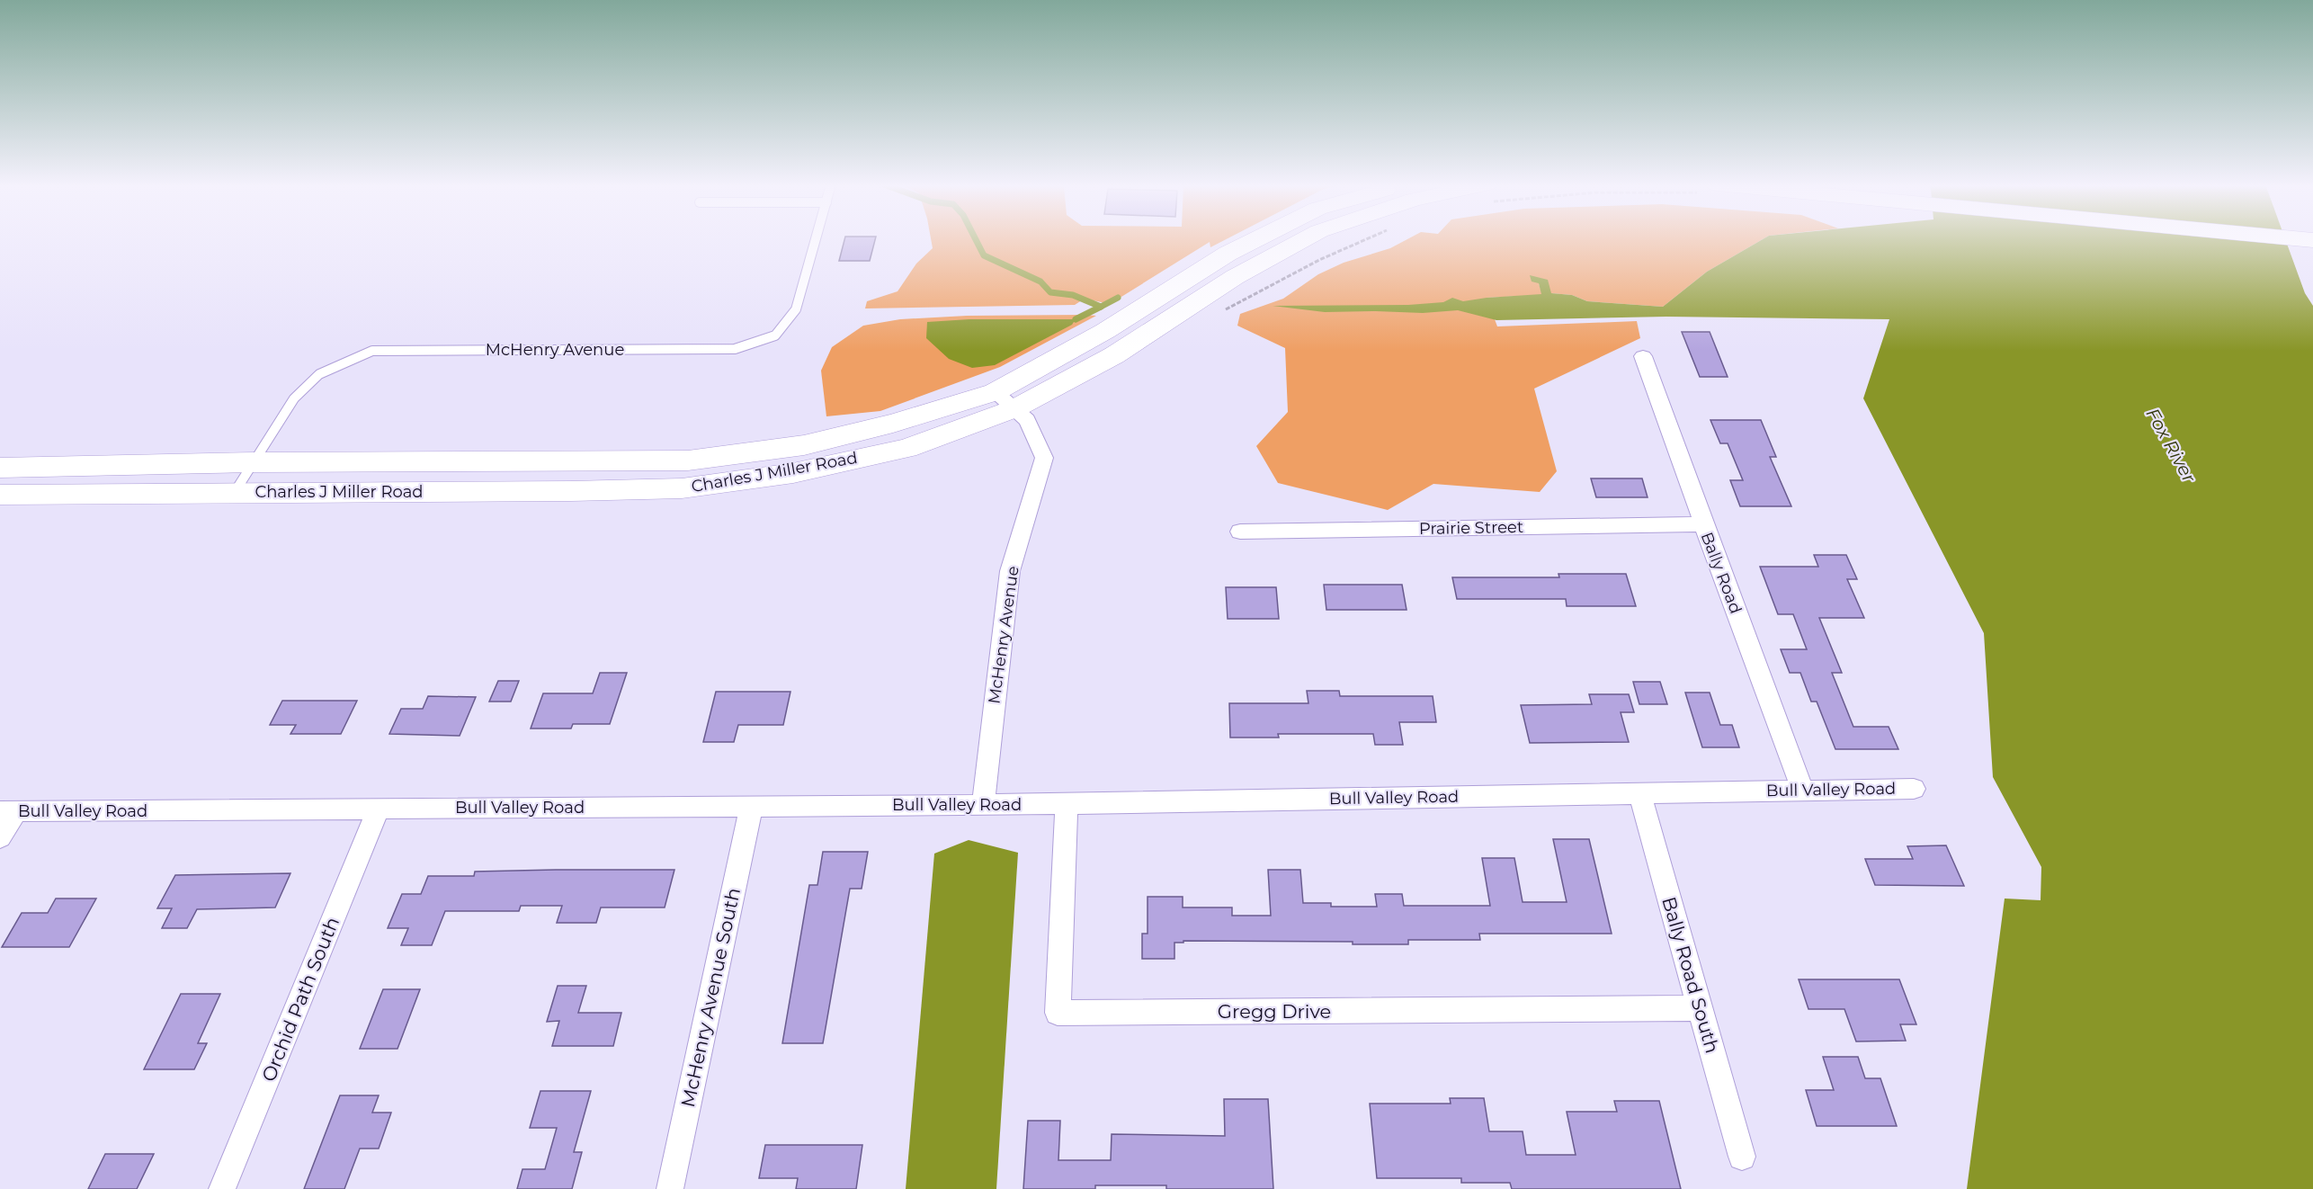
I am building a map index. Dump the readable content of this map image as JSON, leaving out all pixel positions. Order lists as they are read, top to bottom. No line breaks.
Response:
{"streets":{"street":["McHenry Avenue","Charles J Miller Road","Prairie Street","Bally Road","Bull Valley Road","Bally Road South","McHenry Avenue South","Orchid Path South","Gregg Drive"]},"crossings":[["McHenry Avenue","Charles J Miller Road"],["McHenry Avenue","Bull Valley Road"],["Prairie Street","Bally Road"],["Bally Road","Bull Valley Road"],["Bull Valley Road","Bally Road South"],["Bull Valley Road","McHenry Avenue South"],["Bull Valley Road","Orchid Path South"],["Bull Valley Road","Gregg Drive"],["Bally Road South","Gregg Drive"]],"water":["Fox River"]}
